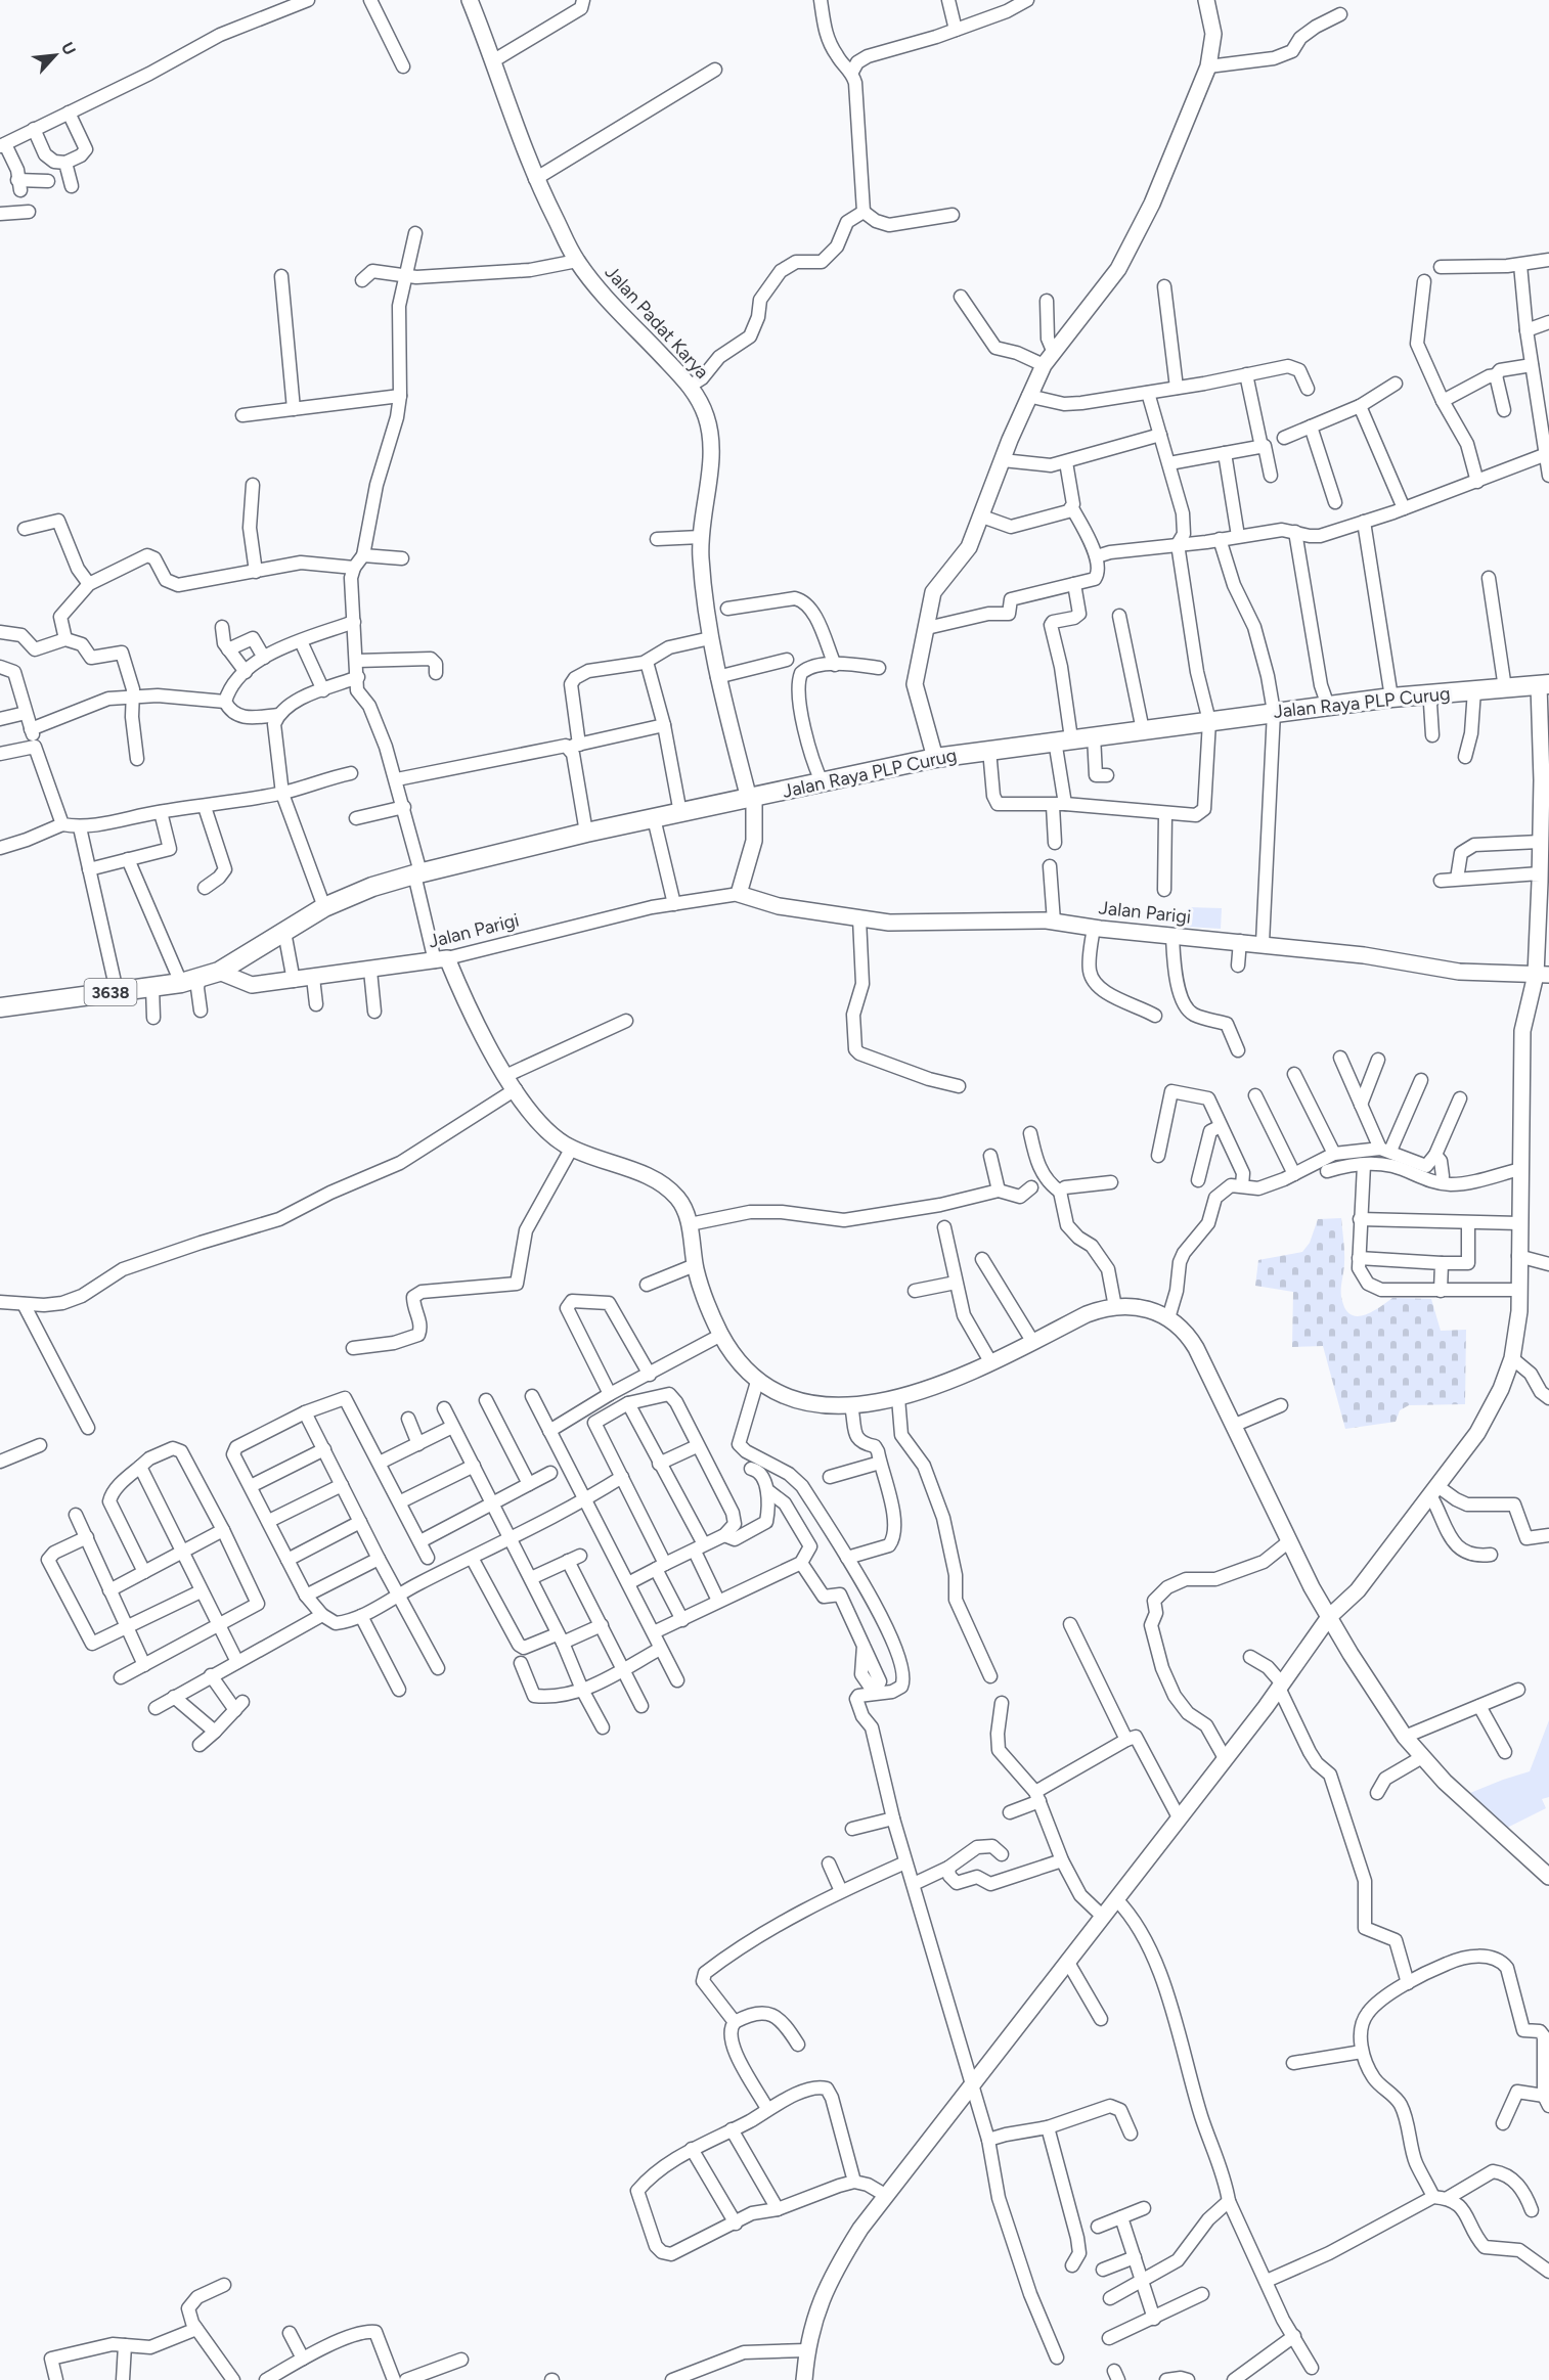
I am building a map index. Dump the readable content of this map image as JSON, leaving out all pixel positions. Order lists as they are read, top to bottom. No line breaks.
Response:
{"streets":{"main road":["Jalan Raya PLP Curug","3638"],"street":["Jalan Padat Karya","Jalan Parigi"]},"crossings":[["Jalan Padat Karya","Jalan Raya PLP Curug"],["Jalan Raya PLP Curug","Jalan Parigi"],["Jalan Raya PLP Curug","3638"],["Jalan Parigi","3638"]],"north":"top right"}
